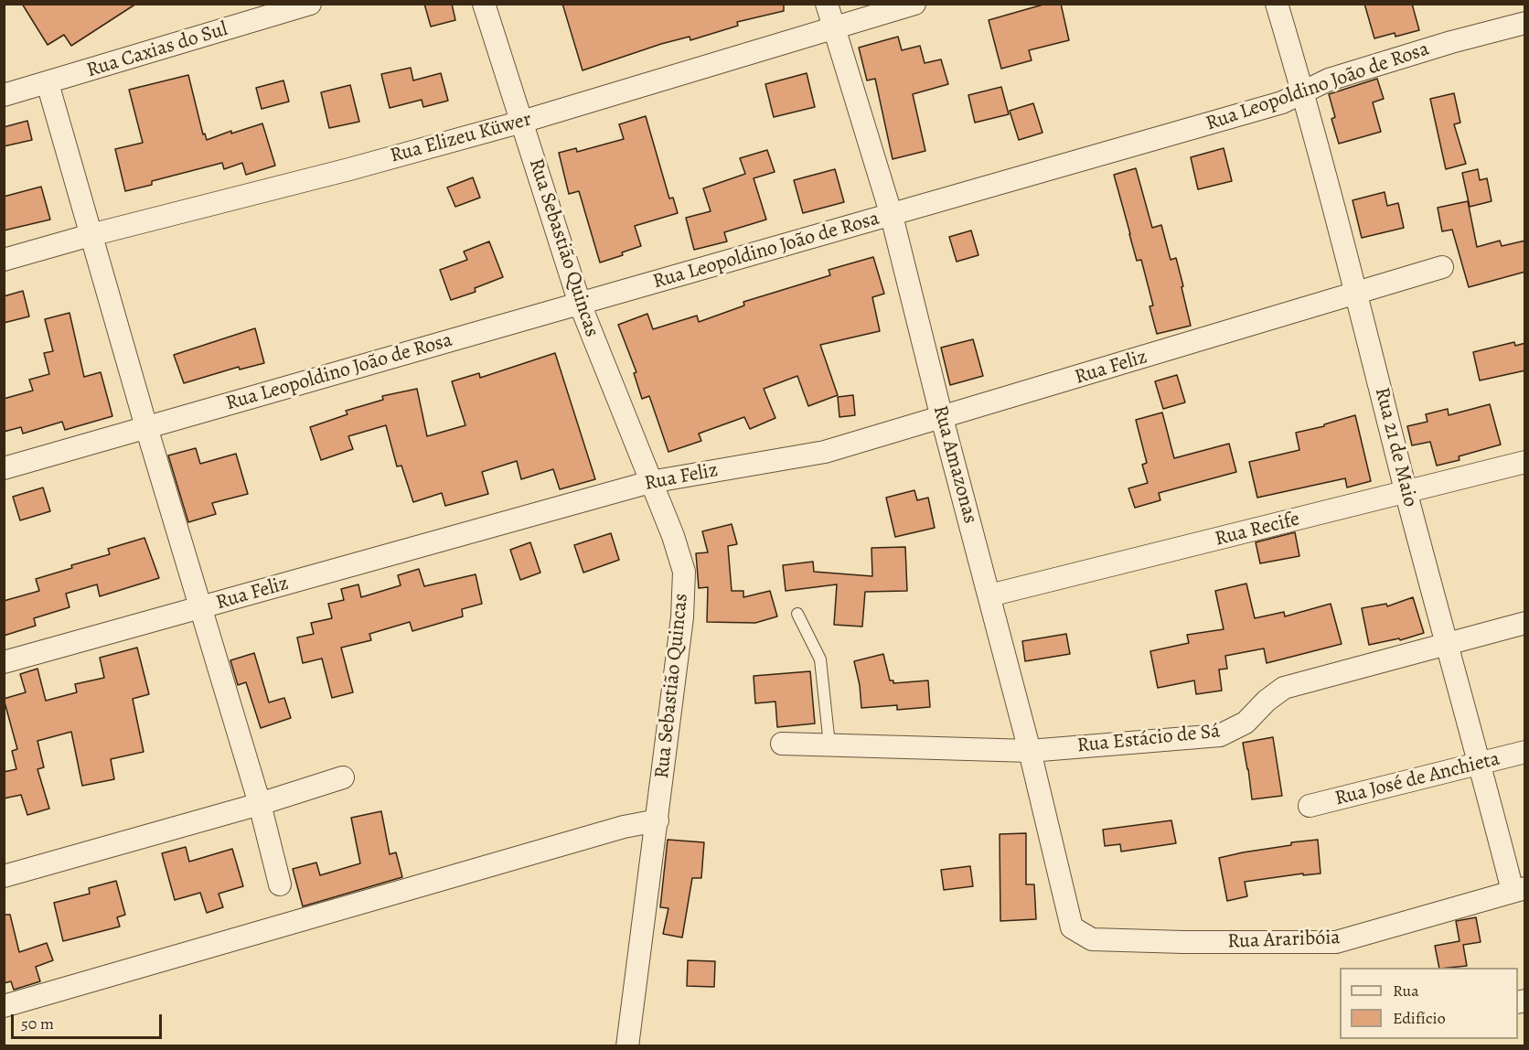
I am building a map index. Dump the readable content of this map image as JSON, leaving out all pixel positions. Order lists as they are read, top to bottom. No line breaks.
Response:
{"streets":{"street":["Rua Caxias do Sul","Rua Leopoldino João de Rosa","Rua Elizeu Küwer","Rua Sebastião Quincas","Rua Feliz","Rua 21 de Maio","Rua Amazonas","Rua Recife","Rua Estácio de Sá","Rua José de Anchieta","Rua Araribóia"]},"crossings":[["Rua Leopoldino João de Rosa","Rua Sebastião Quincas"],["Rua Leopoldino João de Rosa","Rua 21 de Maio"],["Rua Leopoldino João de Rosa","Rua Amazonas"],["Rua Elizeu Küwer","Rua Sebastião Quincas"],["Rua Elizeu Küwer","Rua Amazonas"],["Rua Sebastião Quincas","Rua Feliz"],["Rua Feliz","Rua 21 de Maio"],["Rua Feliz","Rua Amazonas"],["Rua 21 de Maio","Rua Recife"],["Rua 21 de Maio","Rua Estácio de Sá"],["Rua 21 de Maio","Rua José de Anchieta"],["Rua 21 de Maio","Rua Araribóia"],["Rua Amazonas","Rua Recife"],["Rua Amazonas","Rua Estácio de Sá"],["Rua Amazonas","Rua Araribóia"]],"legend":["Rua","Edifício"],"scale_bar":"50 m"}
